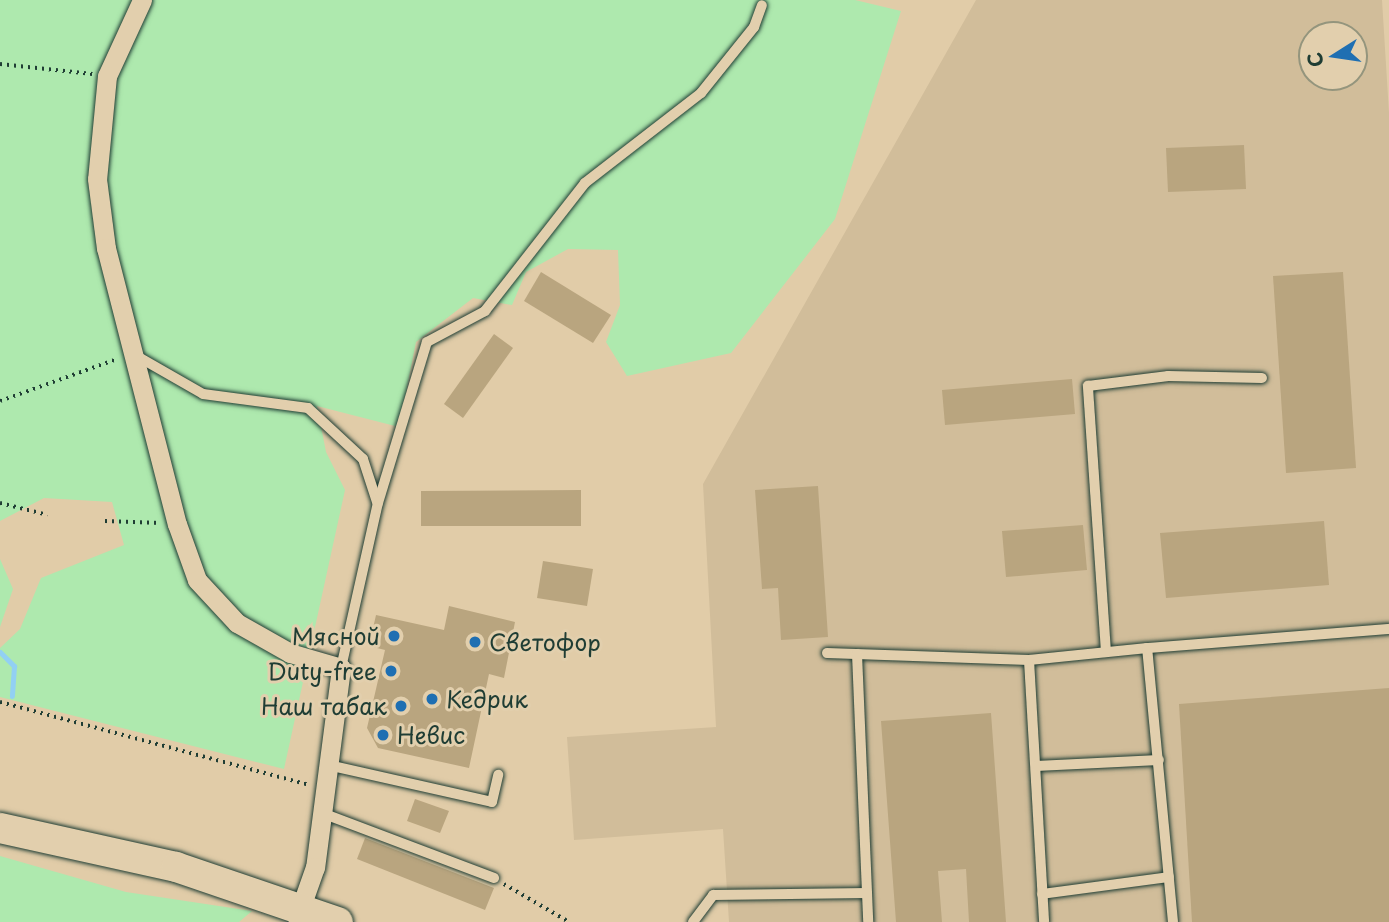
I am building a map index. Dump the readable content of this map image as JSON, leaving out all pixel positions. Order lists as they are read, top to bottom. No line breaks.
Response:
{"places":["Мясной","Светофор","Duty-free","Кедрик","Наш табак","Невис"],"north":"left"}
